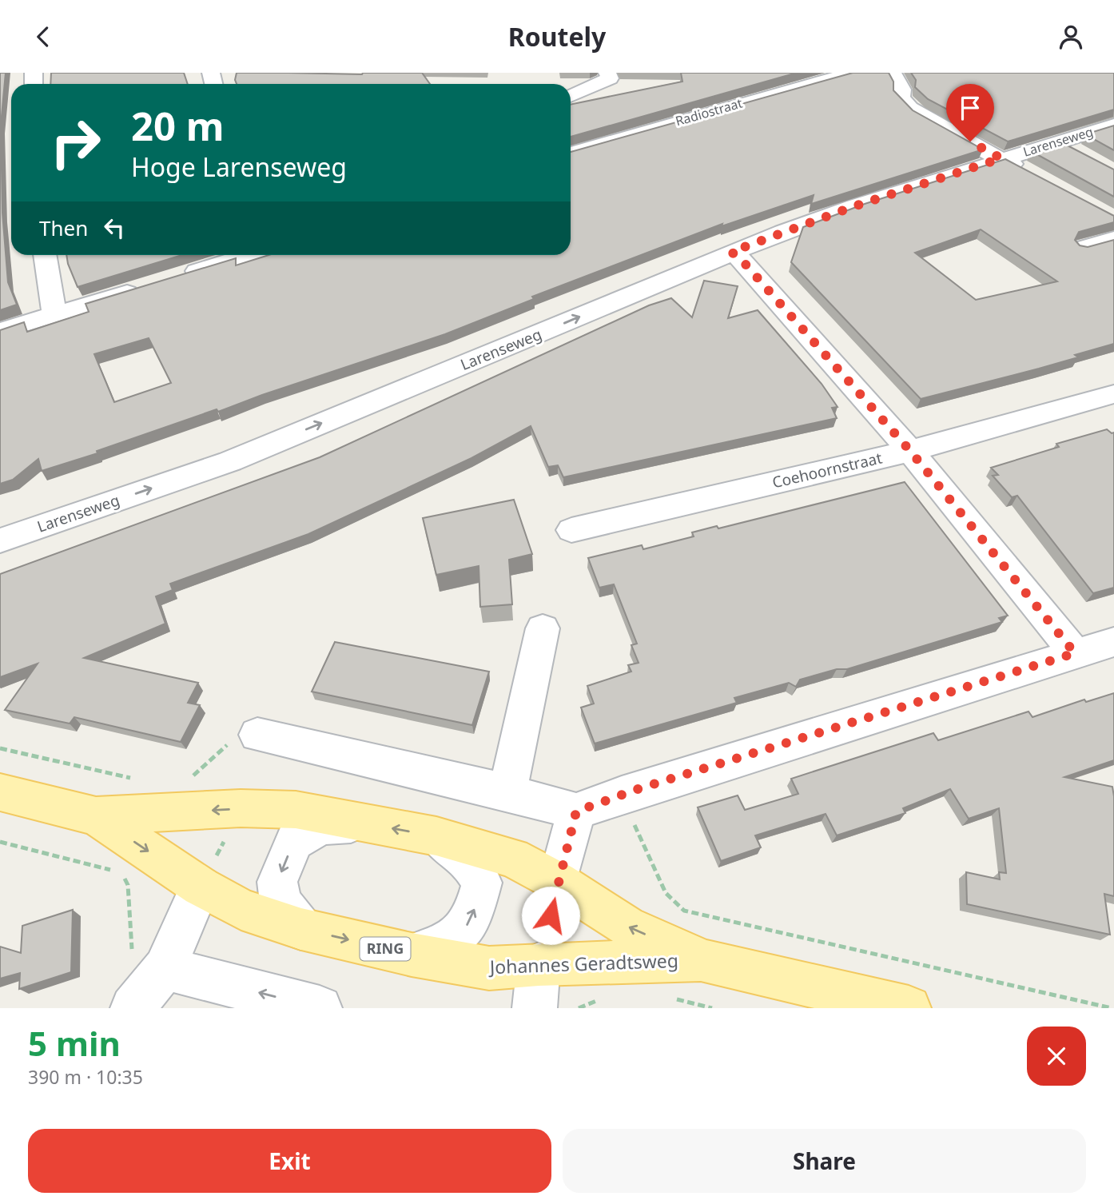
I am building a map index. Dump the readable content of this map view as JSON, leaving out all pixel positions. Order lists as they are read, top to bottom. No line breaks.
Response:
{"streets":{"main road":["RING","Johannes Geradtsweg"],"street":["Radiostraat","Larenseweg","Coehoornstraat"]},"one_way":["Larenseweg"],"page":{"header":"Routely","turn":["20 m","Hoge Larenseweg"],"then":"Then","heading":["5 min","390 m · 10:35"],"buttons":["Exit","Share"]}}
